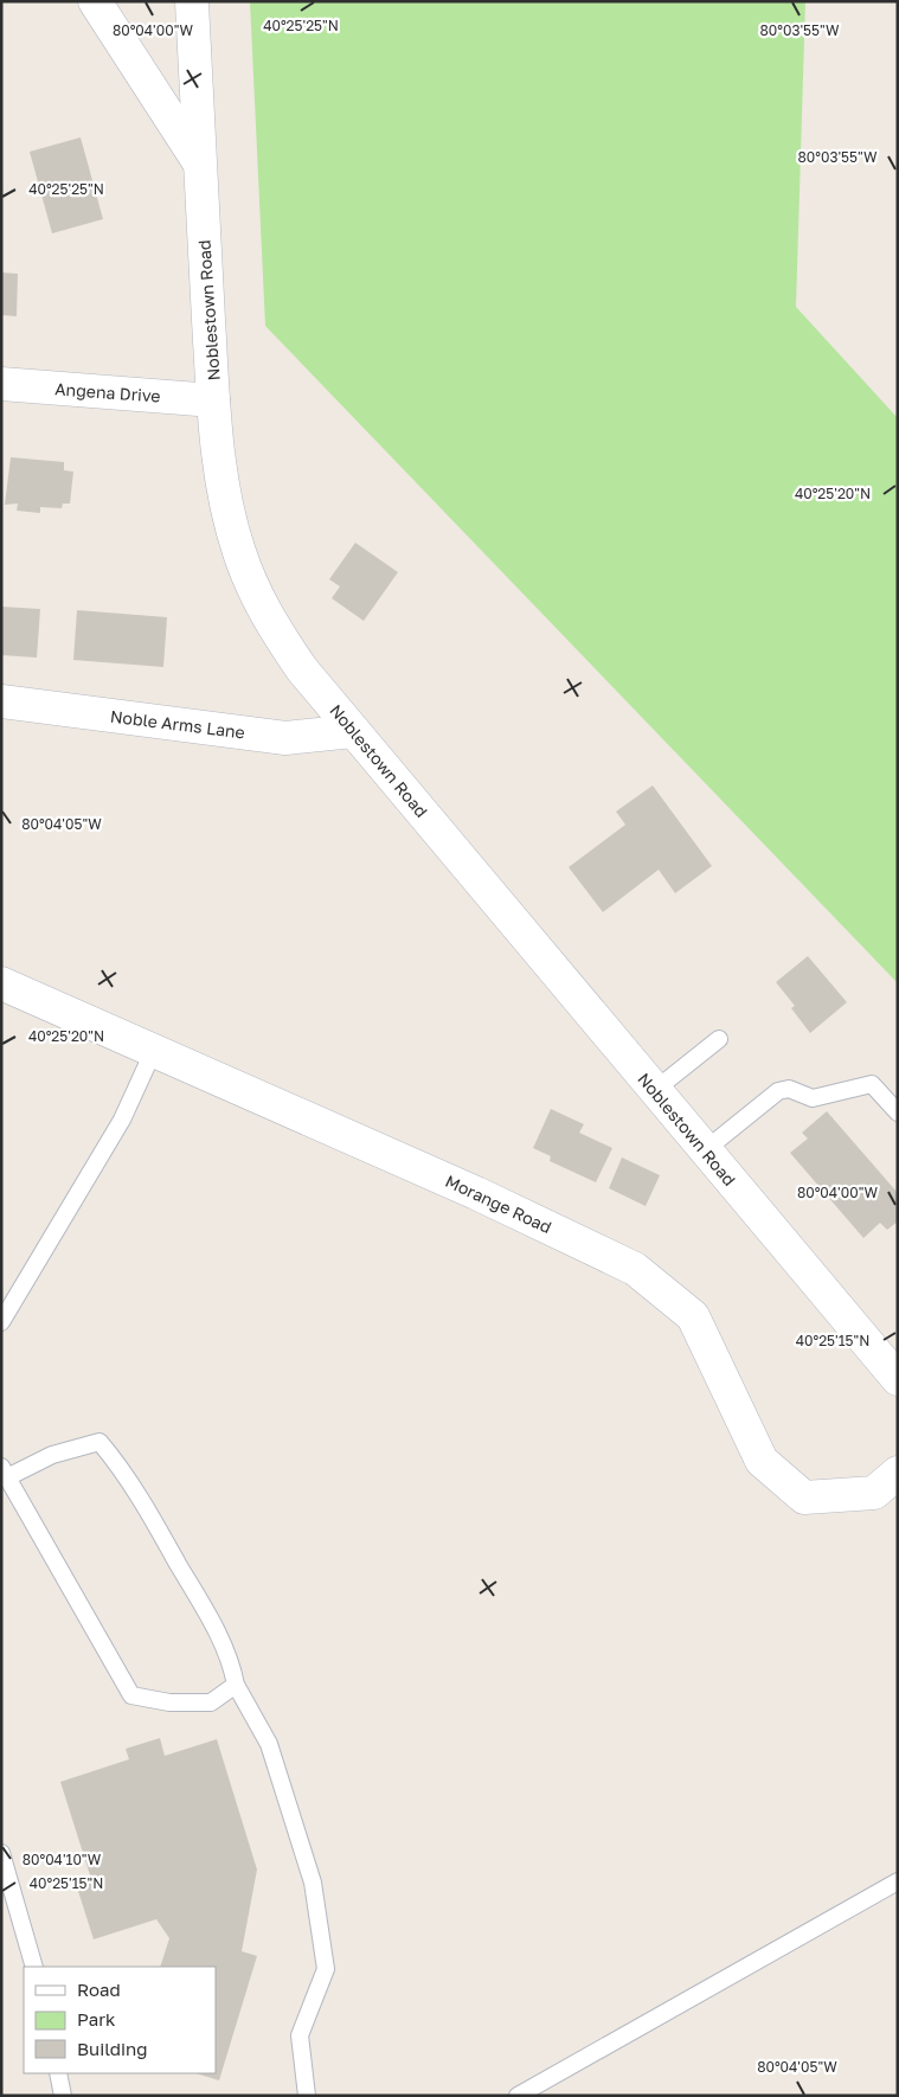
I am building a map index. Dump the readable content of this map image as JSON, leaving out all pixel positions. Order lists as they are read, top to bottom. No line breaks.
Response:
{"streets":{"street":["Noblestown Road","Angena Drive","Noble Arms Lane","Morange Road"]},"crossings":[["Noblestown Road","Angena Drive"],["Noblestown Road","Noble Arms Lane"]],"legend":["Road","Park","Building"],"coordinates":["40°25'25\"N","80°04'00\"W","80°03'55\"W","40°25'20\"N","80°04'05\"W","40°25'15\"N","80°04'10\"W"]}
